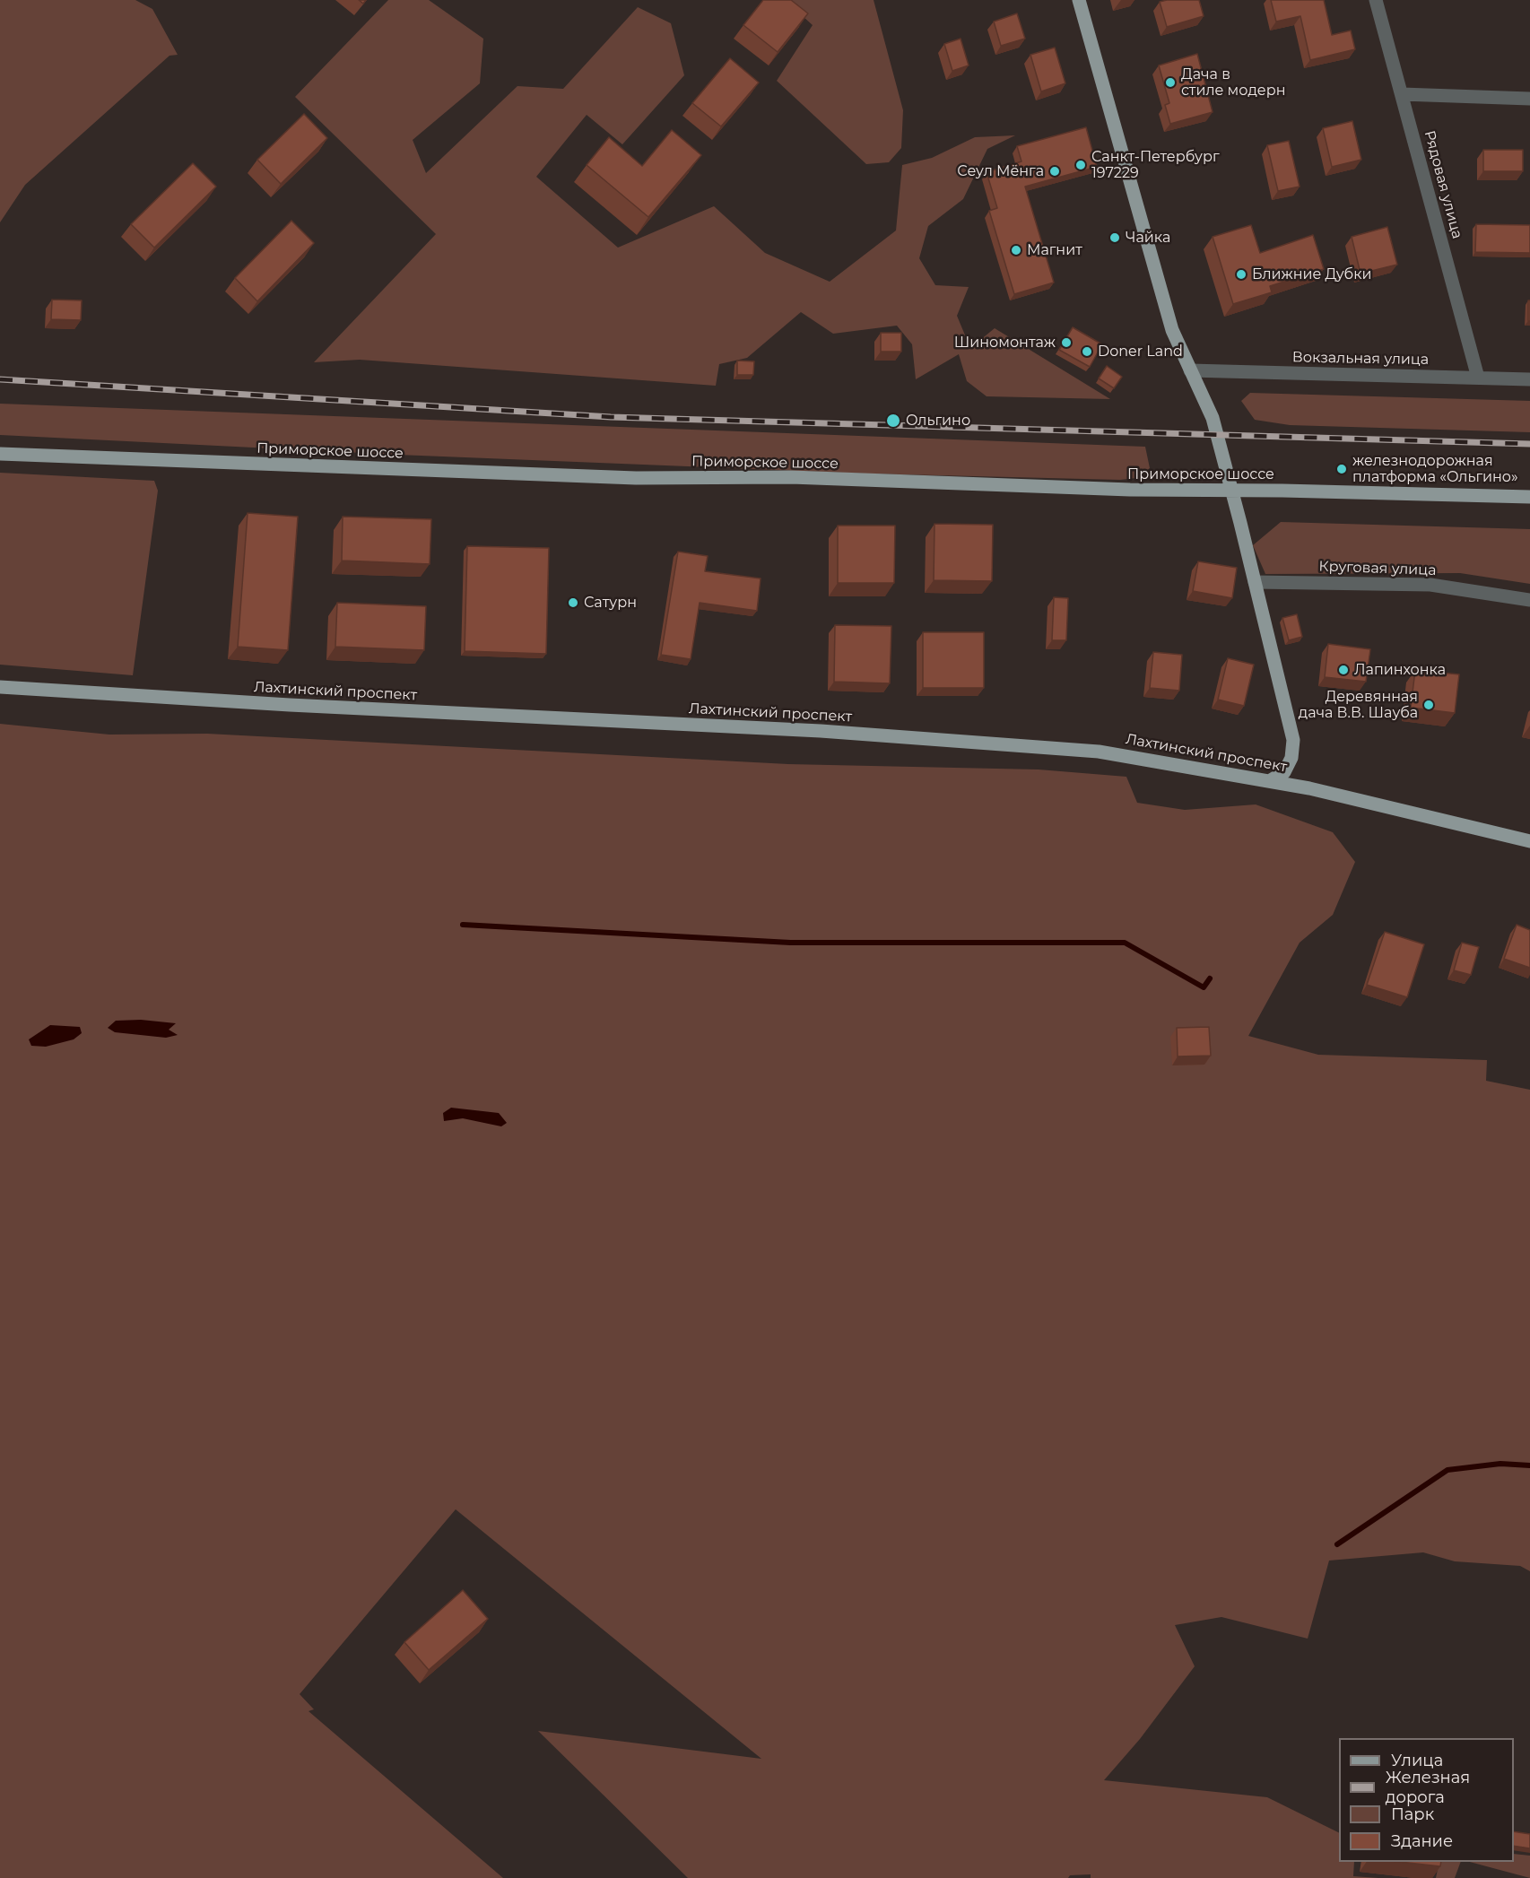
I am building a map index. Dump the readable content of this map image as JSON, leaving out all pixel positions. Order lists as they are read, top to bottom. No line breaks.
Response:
{"streets":{"main road":["Приморское шоссе","Лахтинский проспект"],"street":["Рядовая улица","Вокзальная улица","Круговая улица"]},"crossings":[["Рядовая улица","Вокзальная улица"]],"places":["Дача в стиле модерн","Санкт-Петербург 197229","Сеул Мёнга","Чайка","Магнит","Ближние Дубки","Шиномонтаж","Doner Land","Ольгино","железнодорожная платформа «Ольгино»","Сатурн","Лапинхонка","Деревянная дача В.В. Шауба"],"legend":["Улица","Железная дорога","Парк","Здание"]}
